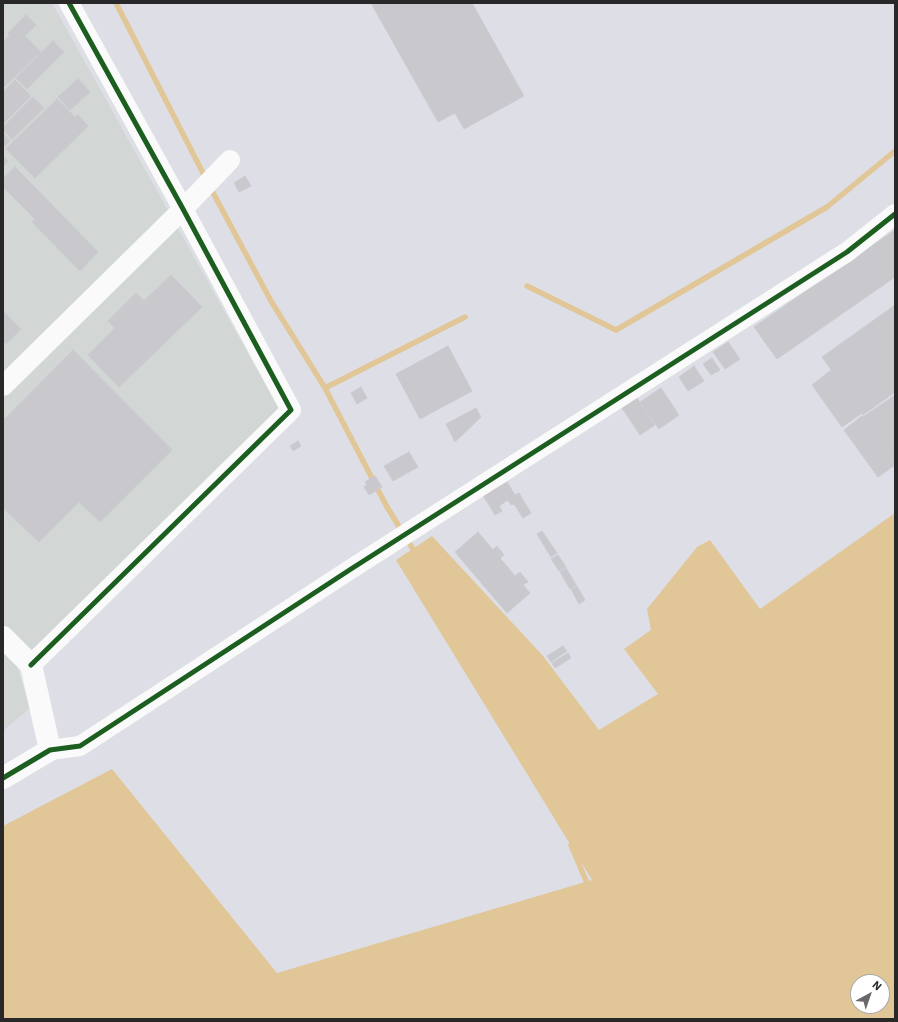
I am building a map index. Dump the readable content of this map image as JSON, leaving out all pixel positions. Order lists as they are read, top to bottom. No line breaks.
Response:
{"north":"top right"}
